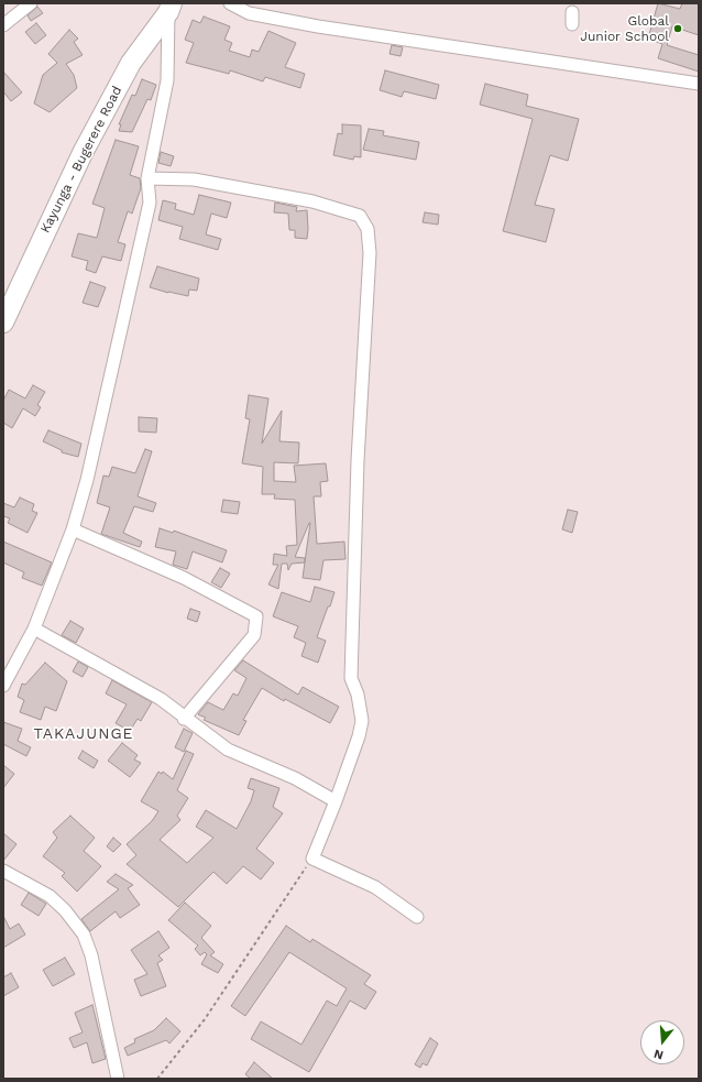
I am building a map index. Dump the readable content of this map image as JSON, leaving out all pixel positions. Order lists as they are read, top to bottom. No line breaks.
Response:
{"streets":{"main road":["Kayunga - Bugerere Road"]},"districts":["TAKAJUNGE"],"places":["Global Junior School"],"north":"bottom"}
